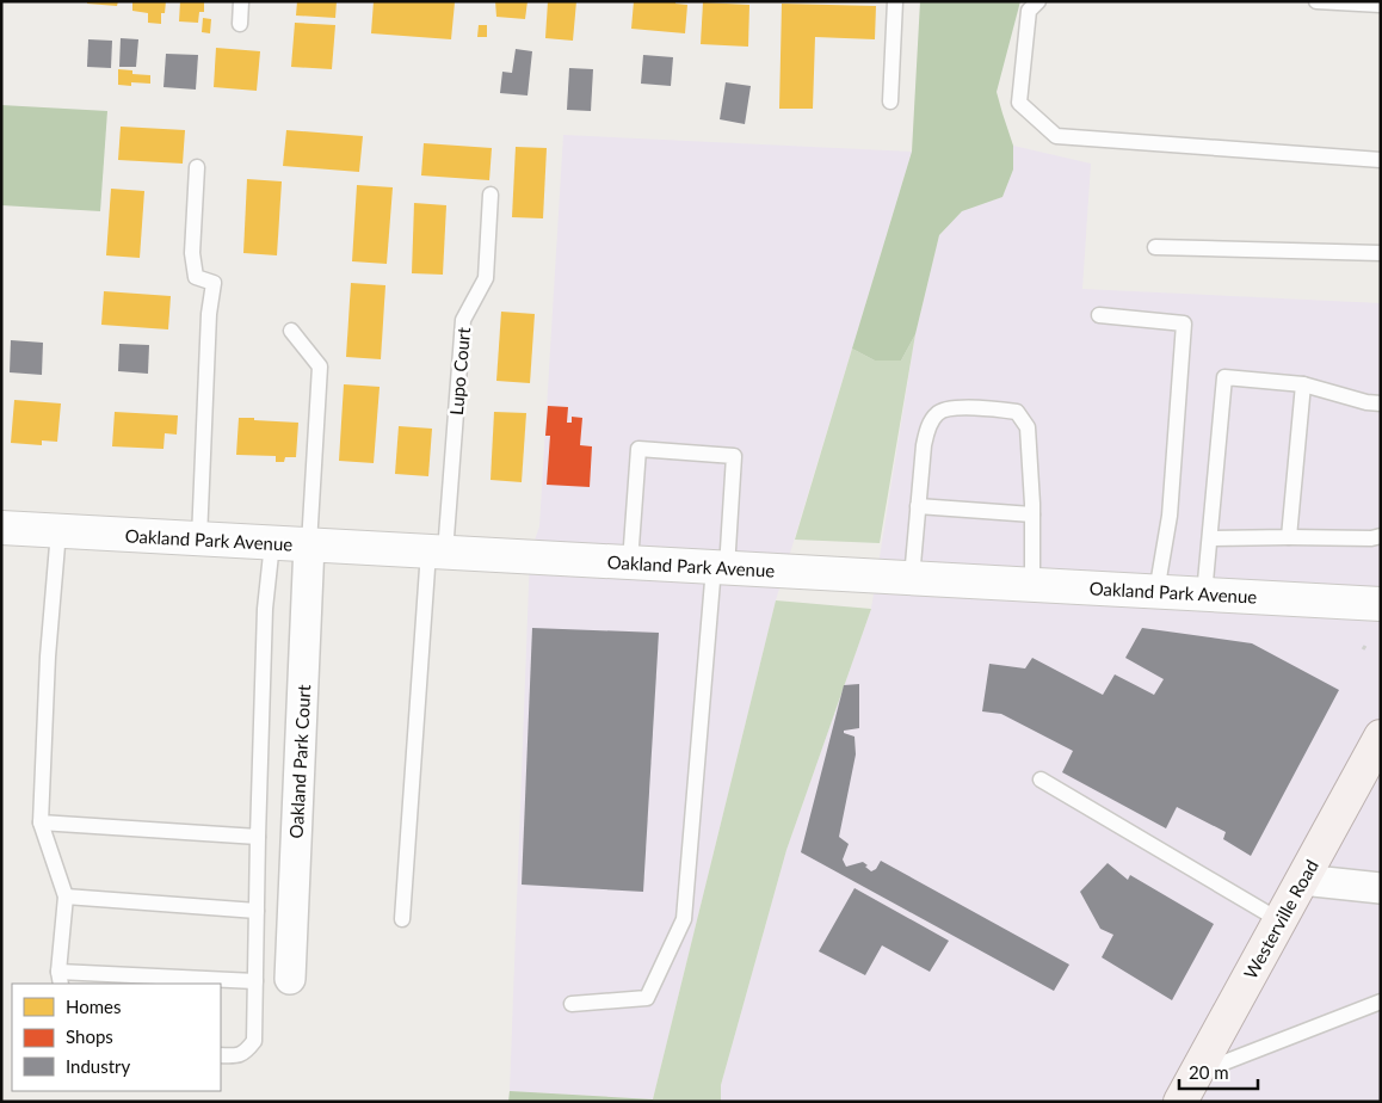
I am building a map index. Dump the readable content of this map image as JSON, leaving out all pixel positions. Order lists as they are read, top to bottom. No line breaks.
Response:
{"streets":{"main road":["Oakland Park Avenue","Westerville Road"],"street":["Oakland Park Court"],"lane":["Lupo Court"]},"crossings":[["Lupo Court","Oakland Park Avenue"],["Oakland Park Avenue","Oakland Park Court"]],"legend":["Homes","Shops","Industry"],"scale_bar":"20 m"}
